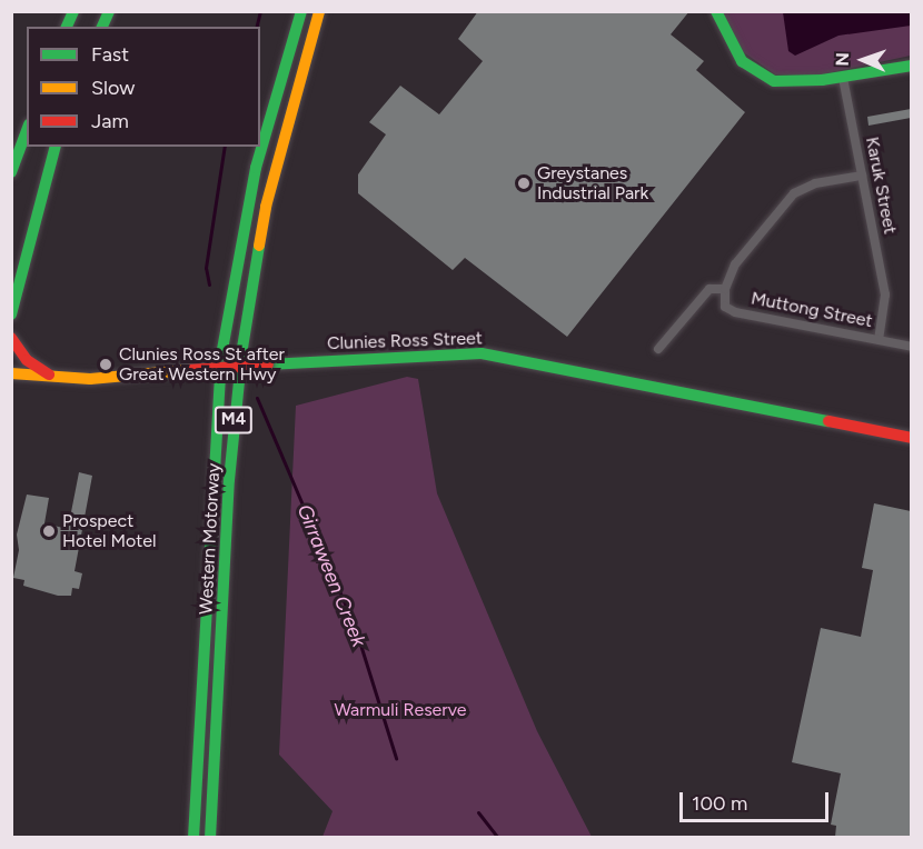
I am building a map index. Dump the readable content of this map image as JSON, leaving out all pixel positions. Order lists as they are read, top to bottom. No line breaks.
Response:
{"streets":{"main road":["Clunies Ross Street","M4","Western Motorway"],"street":["Karuk Street","Muttong Street"]},"crossings":[["Karuk Street","Muttong Street"]],"water":["Girraween Creek"],"parks":["Warmuli Reserve"],"places":["Greystanes Industrial Park","Clunies Ross St after Great Western Hwy","Prospect Hotel Motel"],"legend":["Fast","Slow","Jam"],"scale_bar":"100 m","north":"left"}
